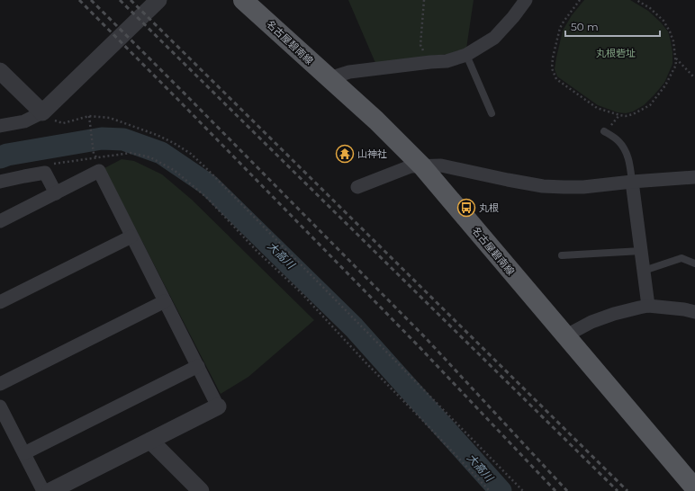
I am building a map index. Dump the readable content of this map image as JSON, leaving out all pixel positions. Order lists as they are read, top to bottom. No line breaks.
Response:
{"streets":{"main road":["名古屋碧南線"]},"water":["大高川"],"parks":["丸根砦址"],"places":{"temple":["山神社"],"bus stop":["丸根"]},"scale_bar":"50 m"}
